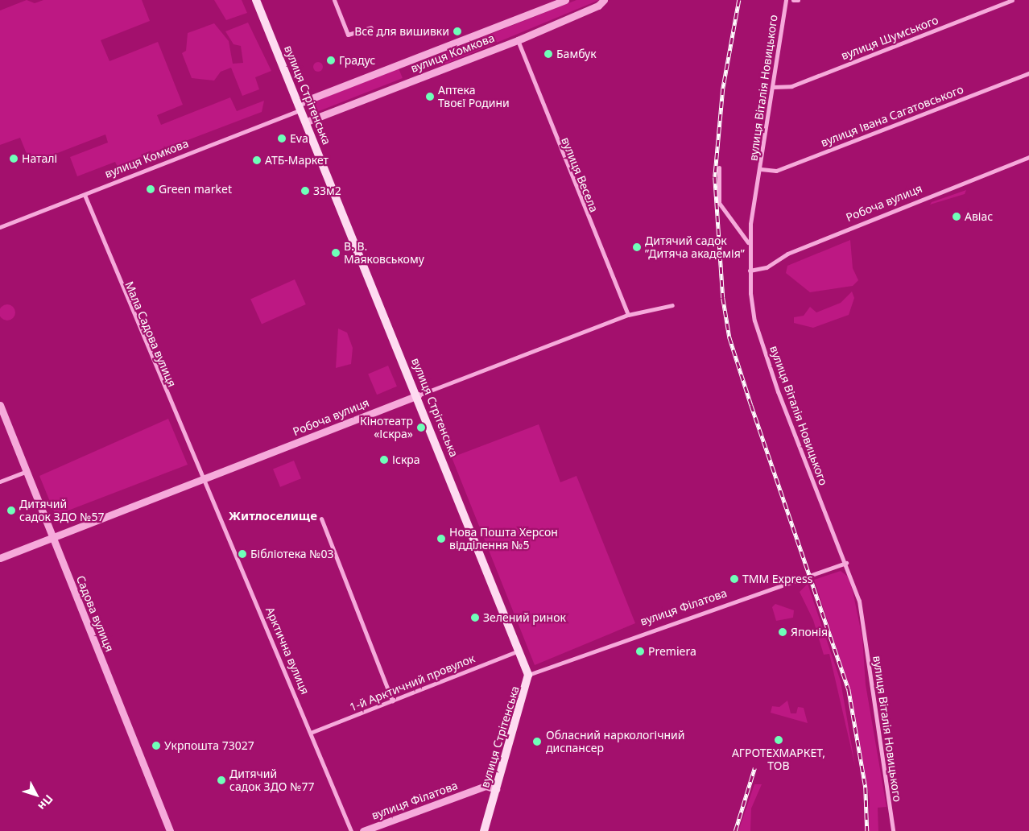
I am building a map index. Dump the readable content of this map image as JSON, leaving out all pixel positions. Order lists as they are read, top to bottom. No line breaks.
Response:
{"streets":{"main road":["вулиця Стрітенська"],"street":["вулиця Шумського","вулиця Комкова","вулиця Віталія Новицького","вулиця Івана Сагатовського","вулиця Весела","Робоча вулиця","Мала Садова вулиця","вулиця Філатова","Садова вулиця","Арктична вулиця","1-й Арктичний провулок"]},"crossings":[["вулиця Шумського","вулиця Віталія Новицького"],["вулиця Комкова","вулиця Стрітенська"],["вулиця Комкова","вулиця Весела"],["вулиця Комкова","Мала Садова вулиця"],["вулиця Віталія Новицького","вулиця Івана Сагатовського"],["вулиця Віталія Новицького","Робоча вулиця"],["вулиця Віталія Новицького","вулиця Філатова"],["вулиця Стрітенська","Робоча вулиця"],["вулиця Стрітенська","вулиця Філатова"],["вулиця Стрітенська","1-й Арктичний провулок"],["вулиця Весела","Робоча вулиця"],["Робоча вулиця","Мала Садова вулиця"],["Робоча вулиця","Садова вулиця"],["Робоча вулиця","Арктична вулиця"],["Мала Садова вулиця","Арктична вулиця"],["Арктична вулиця","1-й Арктичний провулок"]],"districts":["Житлоселище"],"places":["Все для вишивки","Бамбук","Градус","Аптека Твоєї Родини","Eva","Наталі","АТБ-Маркет","Green market","33м2","Авіас","Дитячий садок ”Дитяча академія”","В. В. Маяковському","Кінотеатр «Іскра»","Іскра","Дитячий садок ЗДО №57","Нова Пошта Херсон відділення №5","Бібліотека №03","TMM Express","Зелений ринок","Японія","Premiera","АГРОТЕХМАРКЕТ, ТОВ","Обласний наркологічний диспансер","Укрпошта 73027","Дитячий садок ЗДО №77"],"north":"bottom right"}
